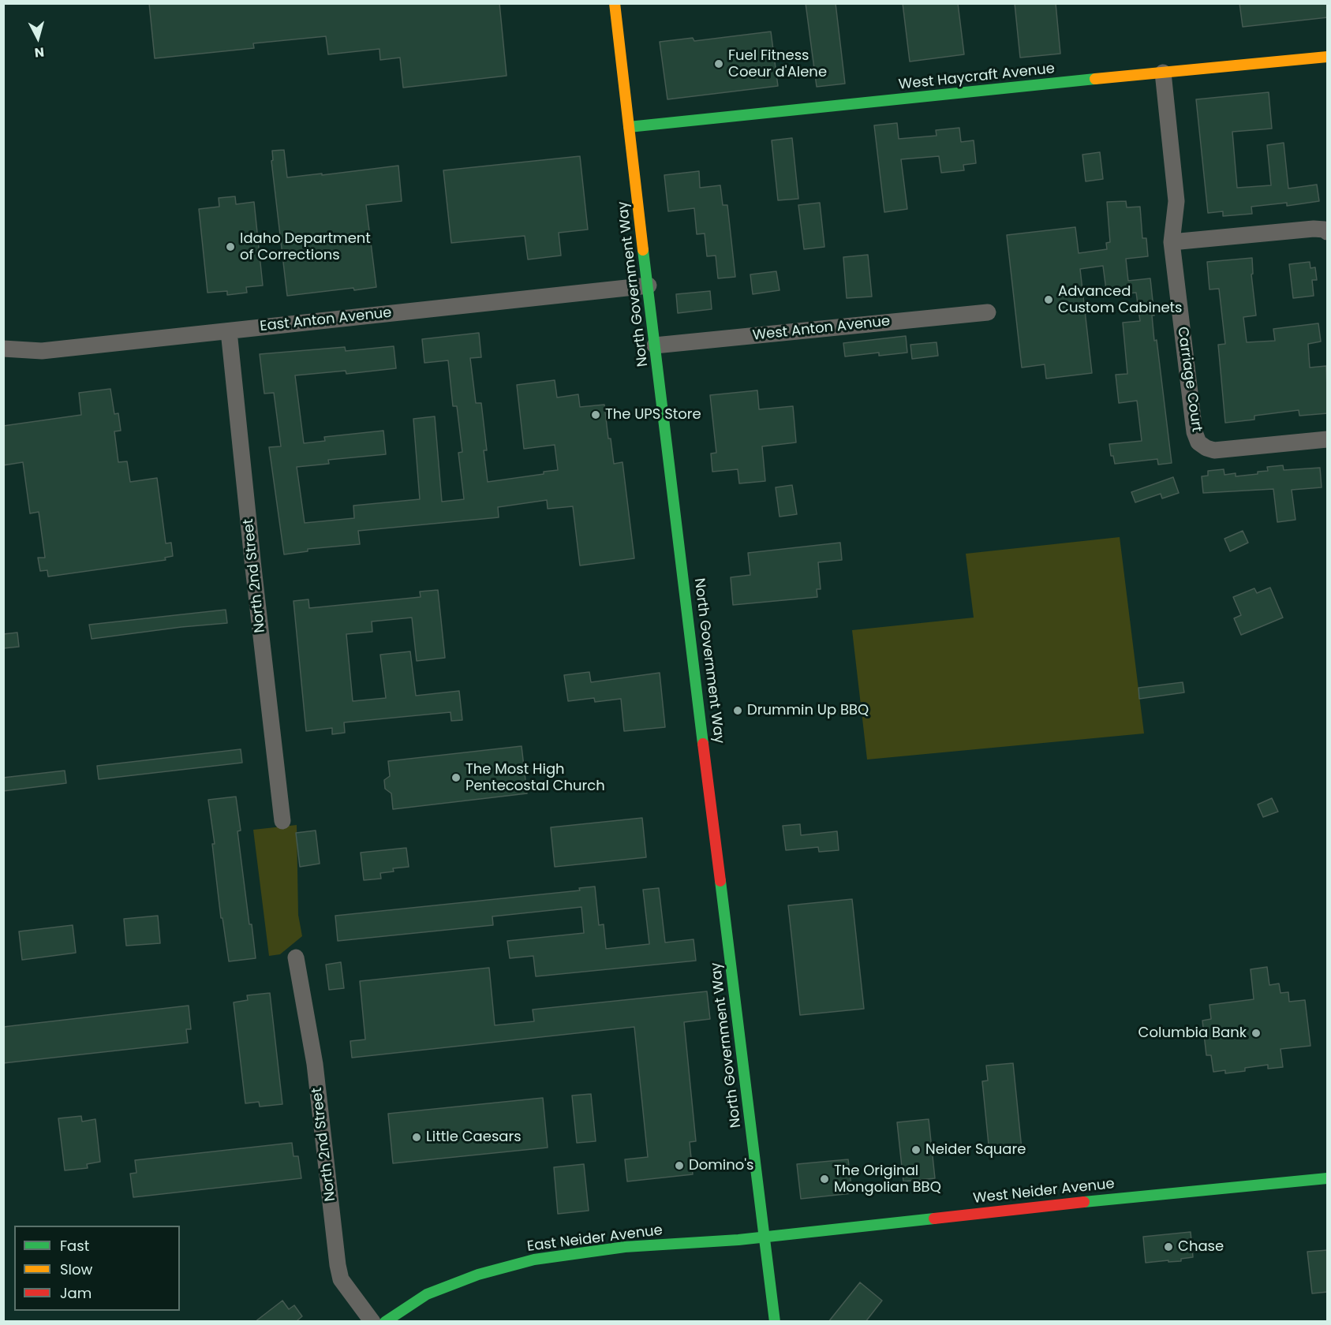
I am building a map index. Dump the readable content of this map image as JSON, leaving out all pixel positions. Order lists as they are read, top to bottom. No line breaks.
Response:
{"streets":{"main road":["West Haycraft Avenue","North Government Way","West Neider Avenue","East Neider Avenue"],"street":["East Anton Avenue","West Anton Avenue","Carriage Court","North 2nd Street"]},"crossings":[["West Haycraft Avenue","North Government Way"],["West Haycraft Avenue","Carriage Court"],["North Government Way","East Anton Avenue"],["North Government Way","West Anton Avenue"],["North Government Way","West Neider Avenue"],["North Government Way","East Neider Avenue"],["East Anton Avenue","North 2nd Street"],["West Neider Avenue","East Neider Avenue"]],"places":["Fuel Fitness Coeur d'Alene","Idaho Department of Corrections","Advanced Custom Cabinets","The UPS Store","Drummin Up BBQ","The Most High Pentecostal Church","Columbia Bank","Little Caesars","Neider Square","Domino's","The Original Mongolian BBQ","Chase"],"legend":["Fast","Slow","Jam"],"north":"bottom"}
